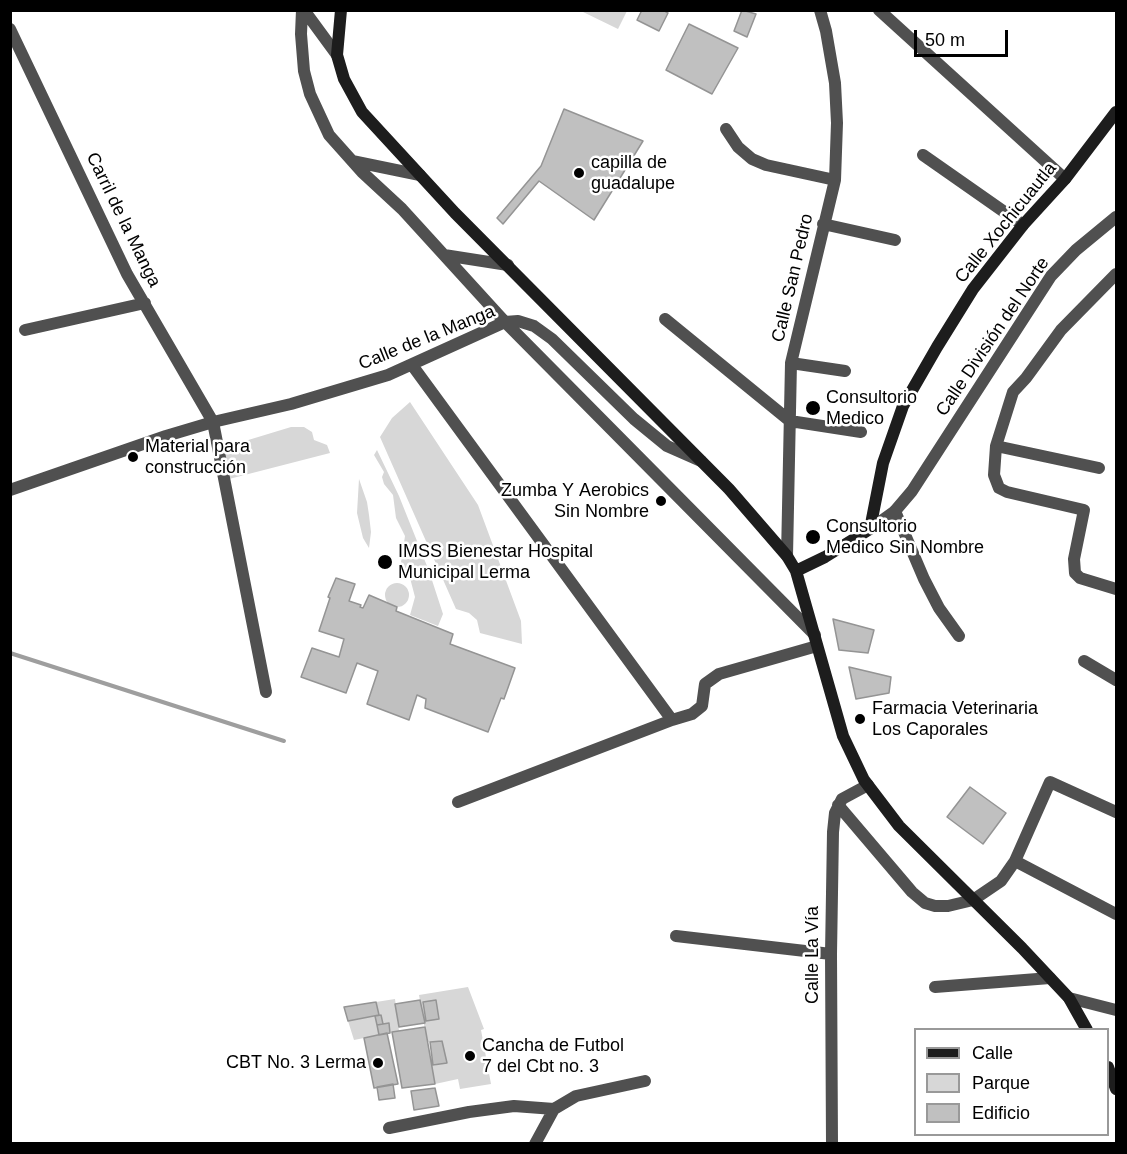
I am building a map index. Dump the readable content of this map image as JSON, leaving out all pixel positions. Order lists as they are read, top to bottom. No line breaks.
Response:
{"streets":{"main road":["Calle Xochicuautla","Calle División del Norte"],"street":["Carril de la Manga","Calle San Pedro","Calle de la Manga","Calle La Vía"]},"crossings":[["Carril de la Manga","Calle de la Manga"],["Calle Xochicuautla","Calle División del Norte"]],"places":["capilla de guadalupe","Consultorio Medico","Material para construcción","Zumba Y Aerobics Sin Nombre","Consultorio Medico Sin Nombre","IMSS Bienestar Hospital Municipal Lerma","Farmacia Veterinaria Los Caporales","Cancha de Futbol 7 del Cbt no. 3","CBT No. 3 Lerma"],"legend":["Calle","Parque","Edificio"],"scale_bar":"50 m"}
